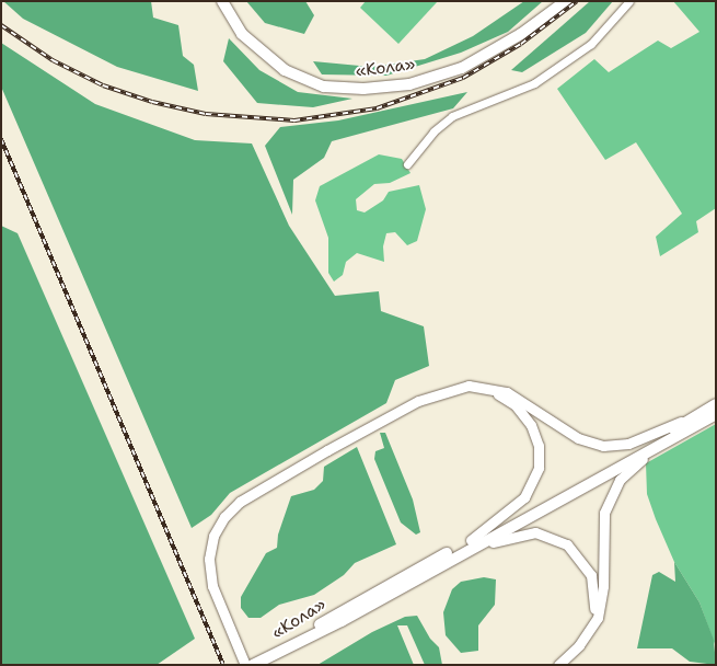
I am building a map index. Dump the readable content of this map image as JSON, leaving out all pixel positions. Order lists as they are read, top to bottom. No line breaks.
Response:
{"streets":{"highway":["«Кола»"]}}
